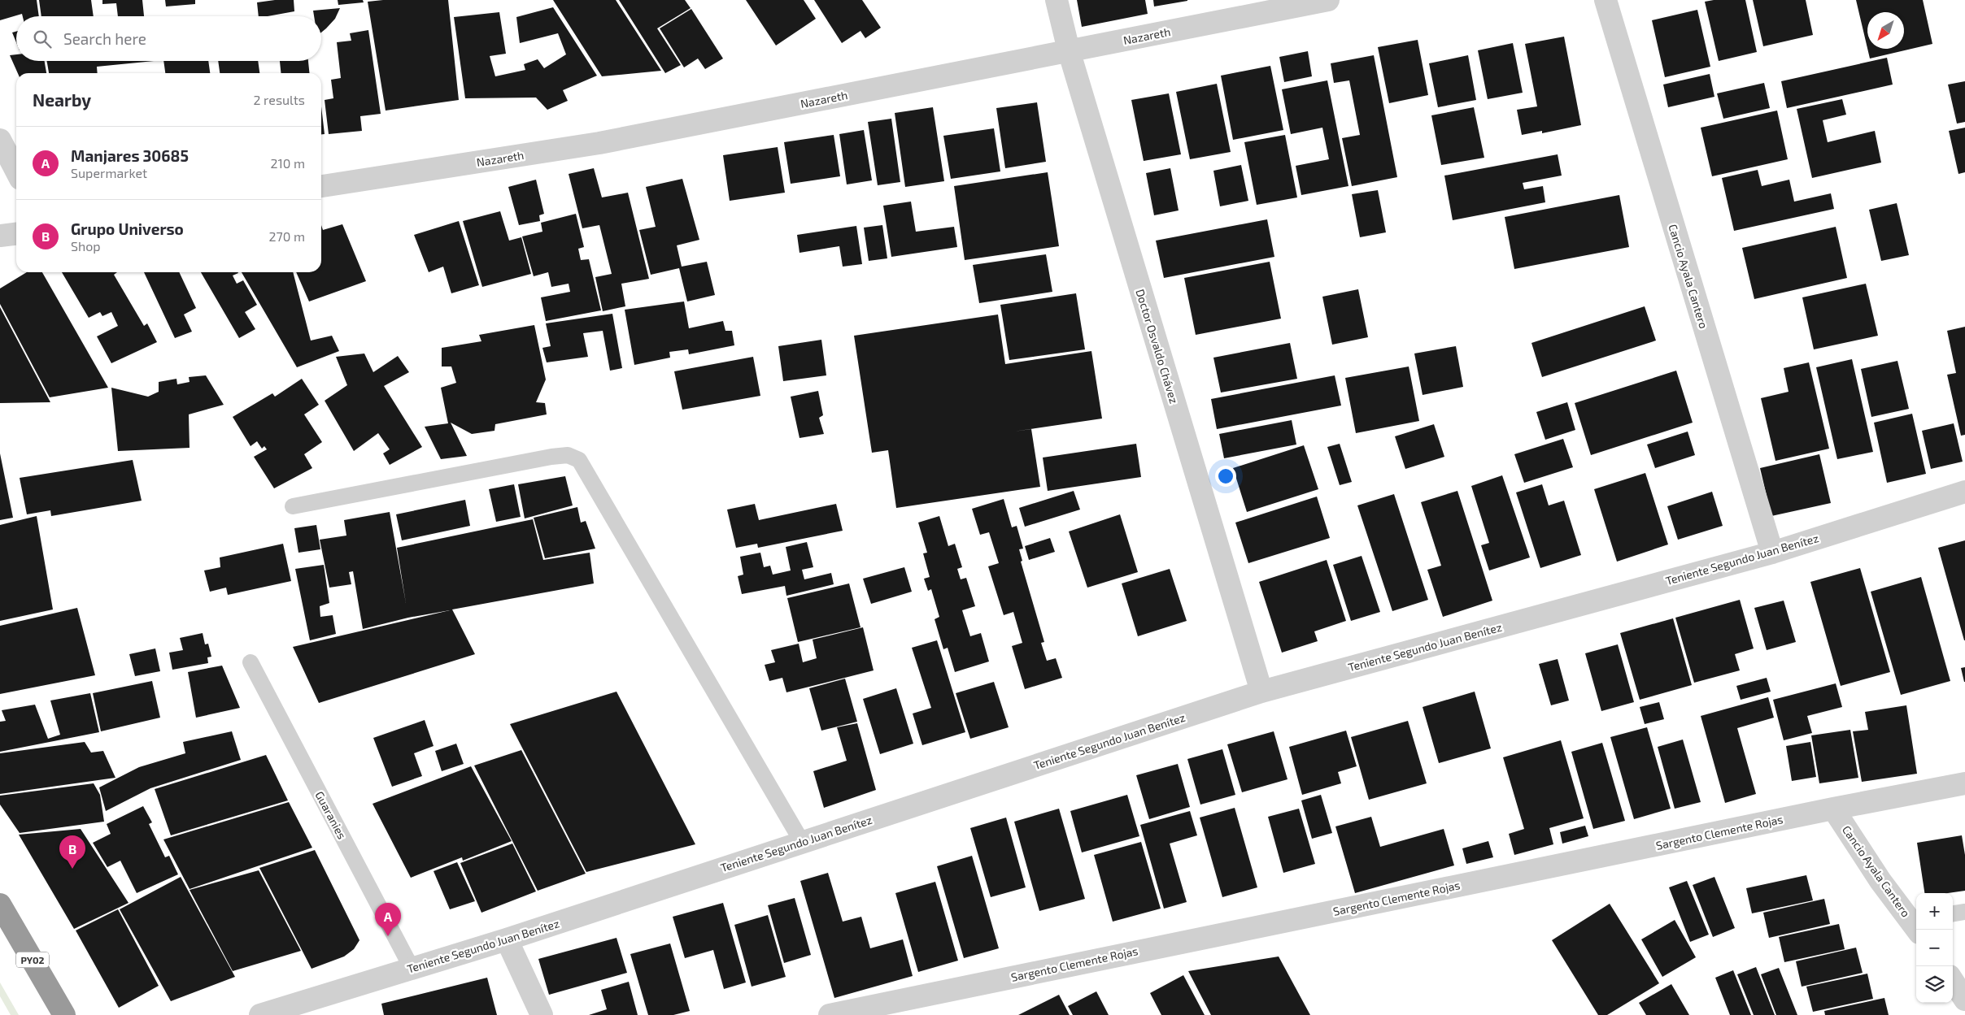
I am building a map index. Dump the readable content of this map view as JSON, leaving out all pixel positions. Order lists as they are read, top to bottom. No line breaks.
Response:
{"streets":{"highway":["PY02"],"street":["Nazareth","Cancio Ayala Cantero","Doctor Osvaldo Chávez","Teniente Segundo Juan Benítez","Sargento Clemente Rojas"],"lane":["Guaranies"]},"crossings":[["Nazareth","Doctor Osvaldo Chávez"],["Cancio Ayala Cantero","Teniente Segundo Juan Benítez"],["Cancio Ayala Cantero","Sargento Clemente Rojas"],["Doctor Osvaldo Chávez","Teniente Segundo Juan Benítez"],["Teniente Segundo Juan Benítez","Guaranies"]],"north":"bottom left","page":{"search":"Search here","heading":["Nearby","2 results"],"list":[{"mark":"A","name":"Manjares 30685","note":"Supermarket","value":"210 m"},{"mark":"B","name":"Grupo Universo","note":"Shop","value":"270 m"}],"pins":["B","A"],"map_buttons":["+","−"]}}
